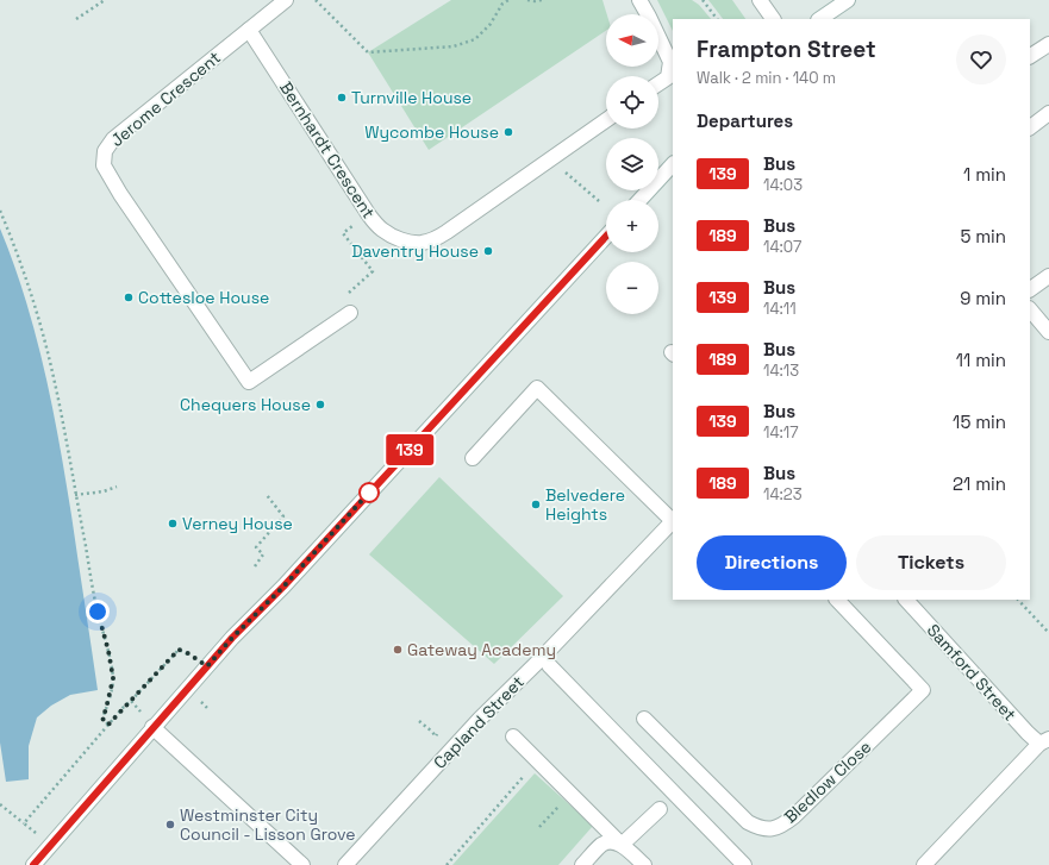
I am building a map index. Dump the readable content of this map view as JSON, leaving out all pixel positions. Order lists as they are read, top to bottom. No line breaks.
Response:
{"streets":{"street":["Jerome Crescent","Bernhardt Crescent","Samford Street","Capland Street","Bledlow Close"]},"crossings":[["Jerome Crescent","Bernhardt Crescent"]],"places":["Turnville House","Wycombe House","Daventry House","Cottesloe House","Chequers House","Belvedere Heights","Verney House","Gateway Academy","Westminster City Council - Lisson Grove"],"lines":["bus line 139"],"north":"left","page":{"on_map":"139","map_buttons":["+","−"],"heading":[["Frampton Street","Walk · 2 min · 140 m"],"Departures"],"list":[{"mark":"139","name":"Bus","note":"14:03","value":"1 min"},{"mark":"189","name":"Bus","note":"14:07","value":"5 min"},{"mark":"139","name":"Bus","note":"14:11","value":"9 min"},{"mark":"189","name":"Bus","note":"14:13","value":"11 min"},{"mark":"139","name":"Bus","note":"14:17","value":"15 min"},{"mark":"189","name":"Bus","note":"14:23","value":"21 min"}],"buttons":["Directions","Tickets"]}}
